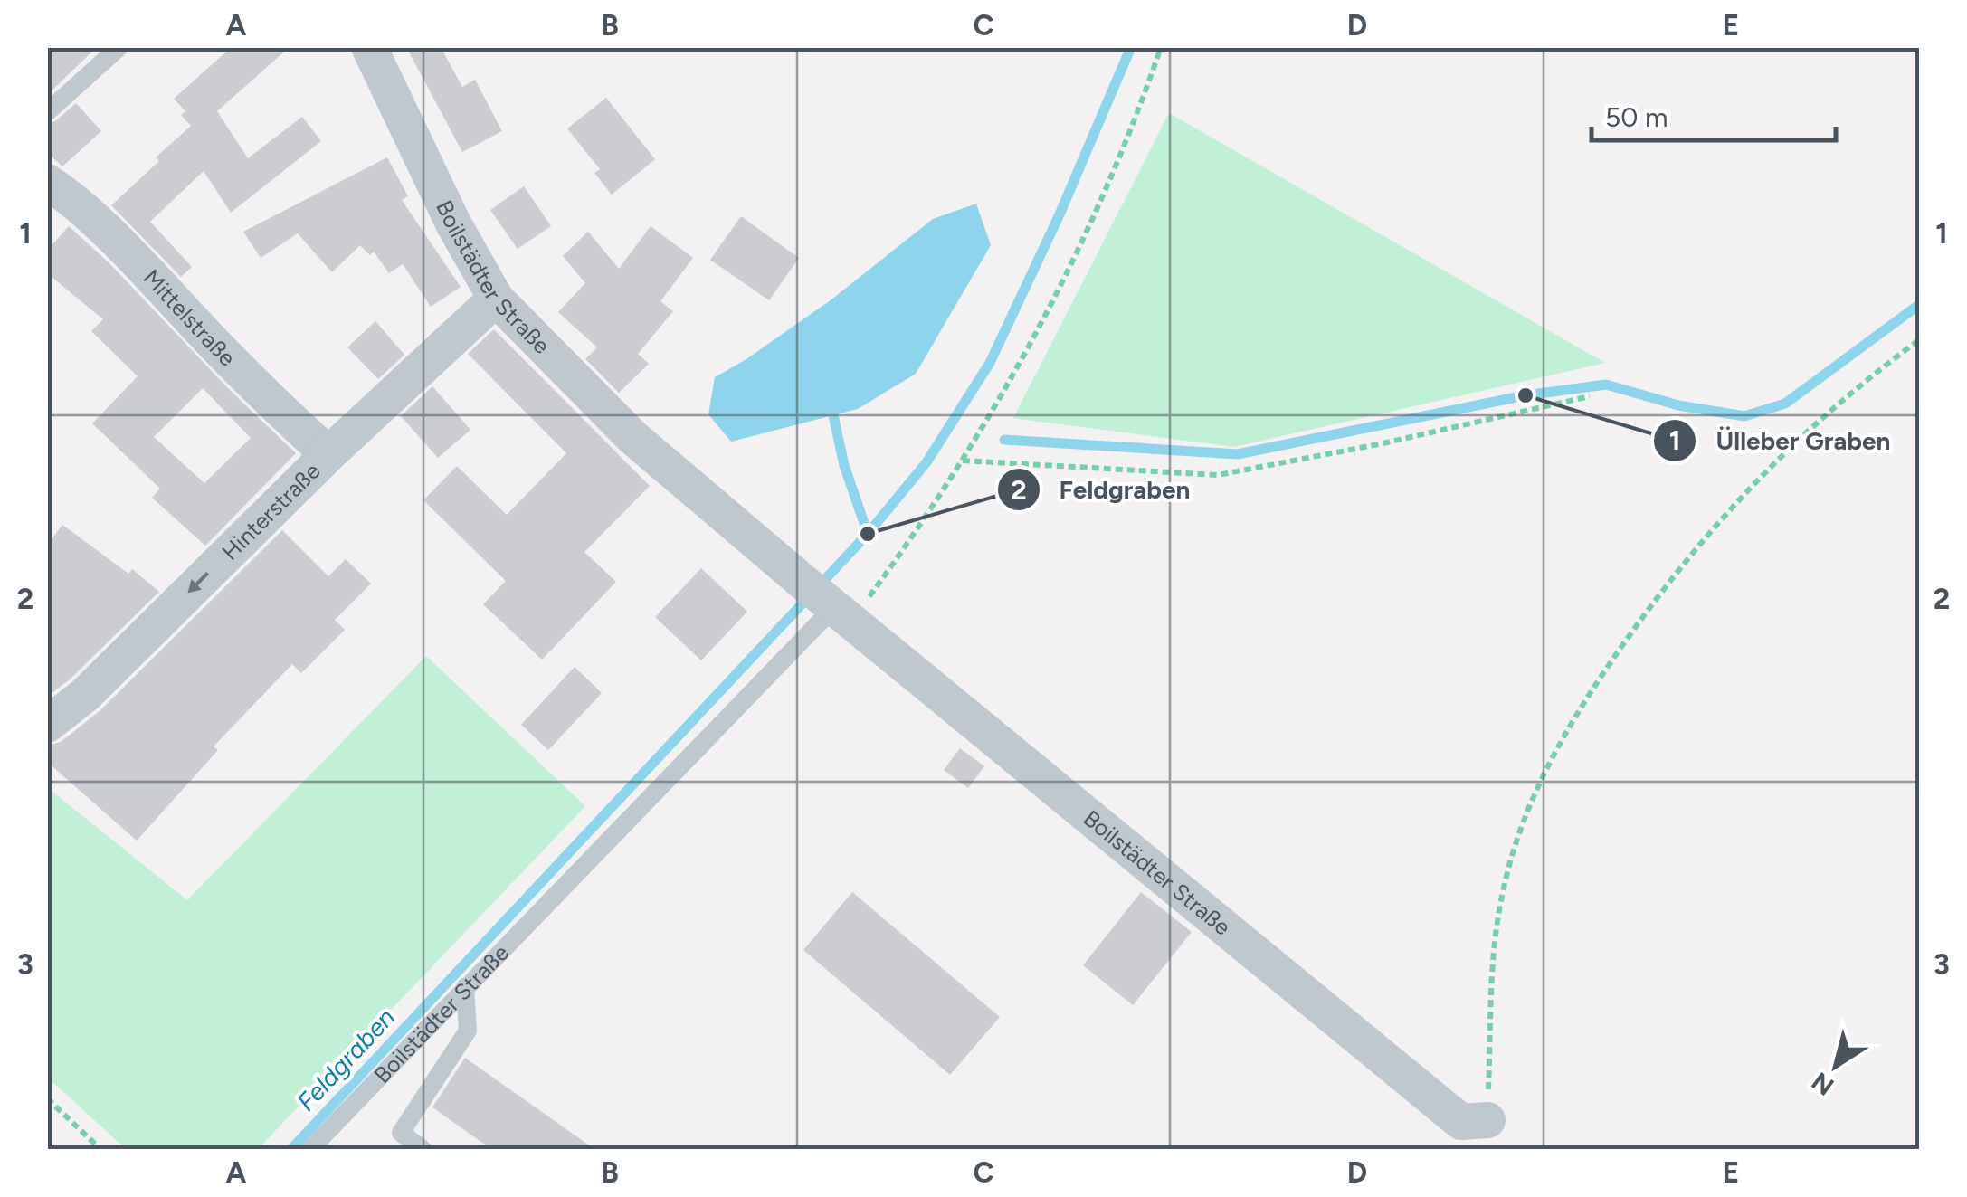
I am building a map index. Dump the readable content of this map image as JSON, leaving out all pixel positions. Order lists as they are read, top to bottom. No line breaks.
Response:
{"streets":{"street":["Boilstädter Straße","Mittelstraße","Hinterstraße"]},"crossings":[["Boilstädter Straße","Hinterstraße"],["Mittelstraße","Hinterstraße"]],"one_way":["Hinterstraße"],"water":["Feldgraben"],"places":["Ülleber Graben","Feldgraben"],"scale_bar":"50 m","north":"bottom left","grid":{"columns":["A","B","C","D","E"],"rows":["1","2","3"]}}
